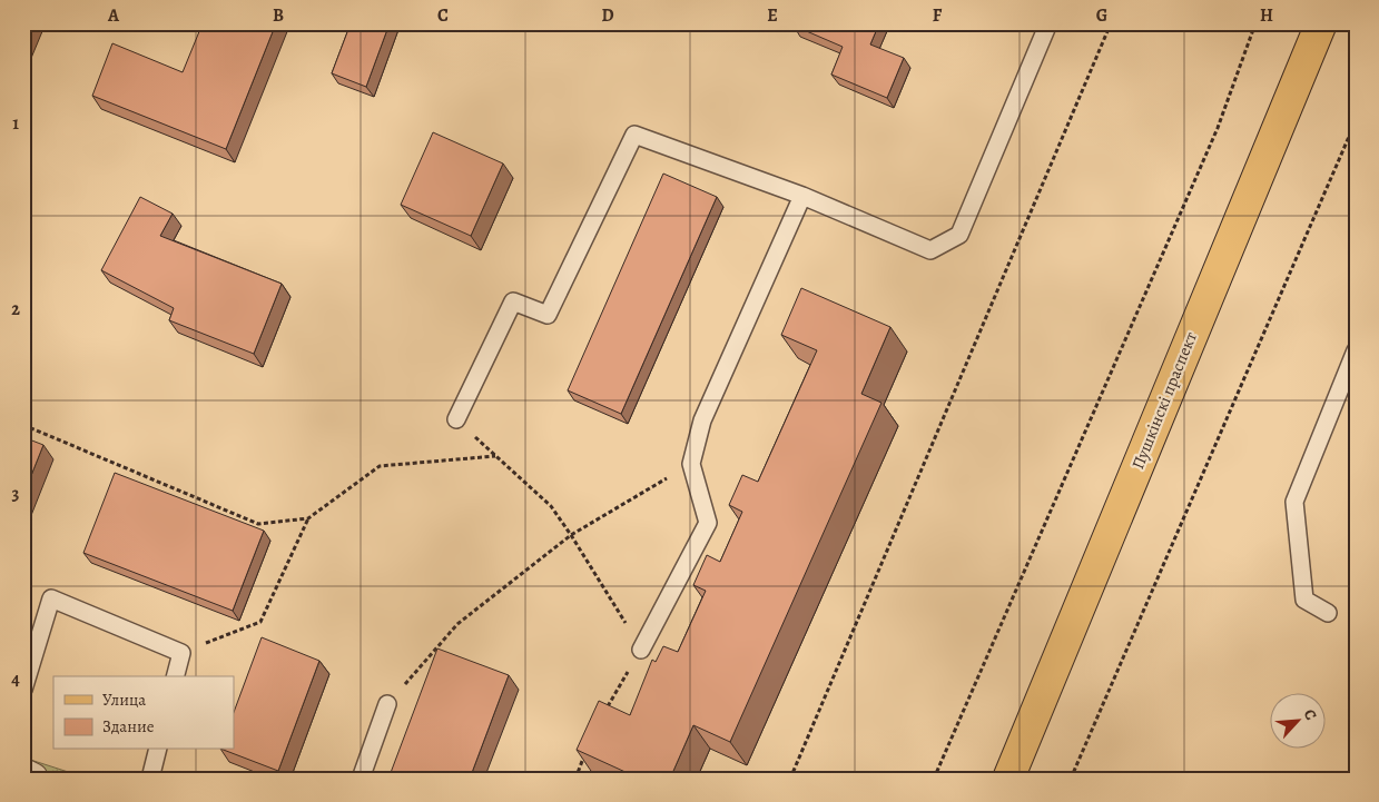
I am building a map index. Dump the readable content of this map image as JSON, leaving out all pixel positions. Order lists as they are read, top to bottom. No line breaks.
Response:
{"streets":{"main road":["Пушкінскі праспект"]},"legend":["Улица","Здание"],"north":"top right","grid":{"columns":["A","B","C","D","E","F","G","H"],"rows":["1","2","3","4"]}}
